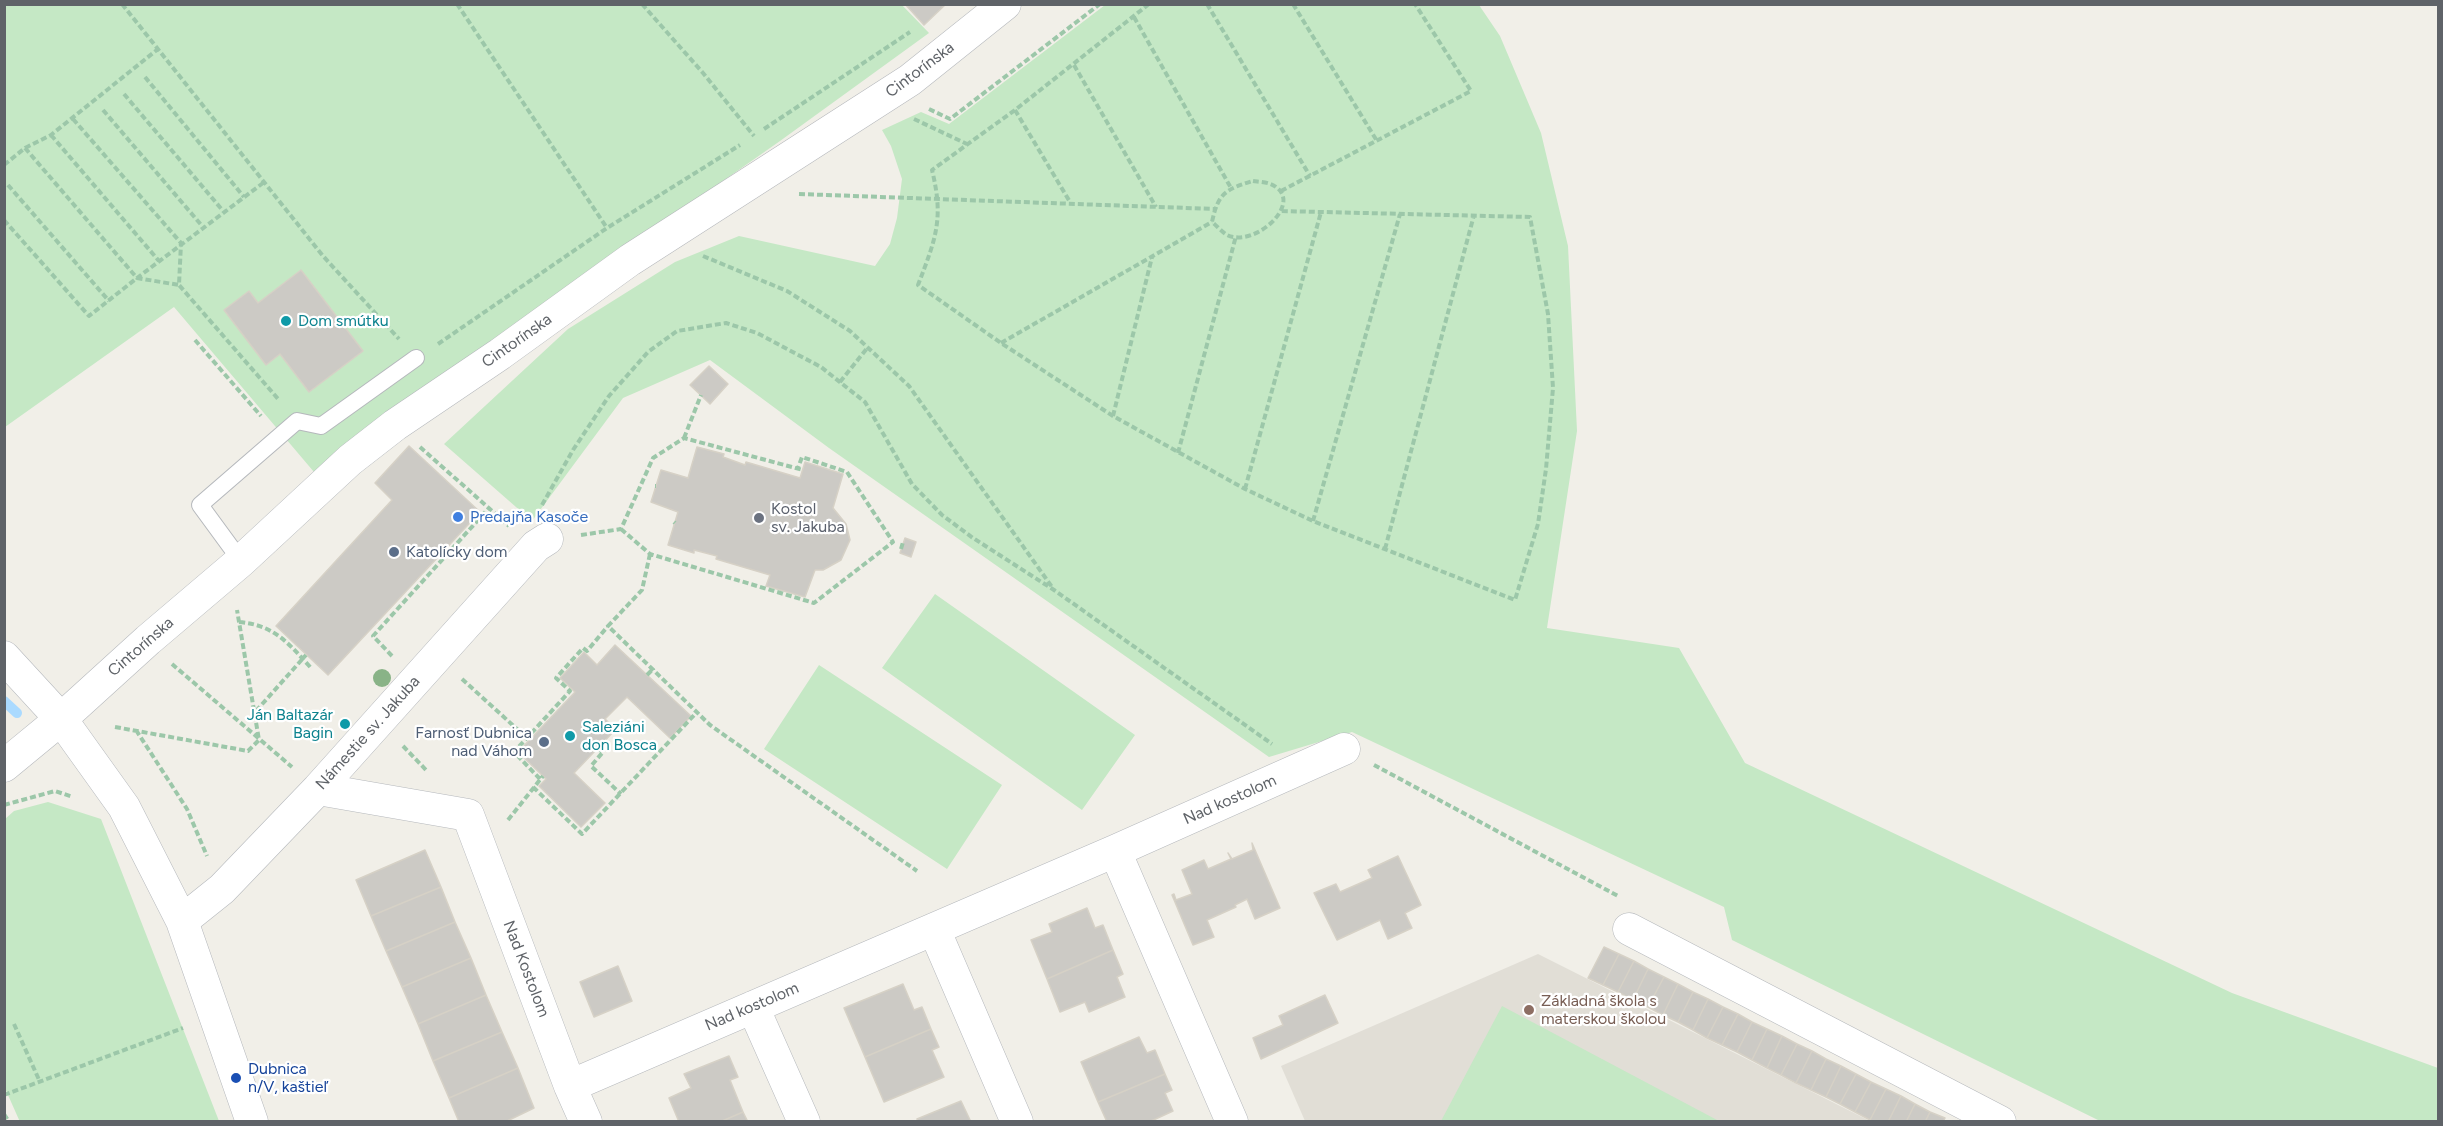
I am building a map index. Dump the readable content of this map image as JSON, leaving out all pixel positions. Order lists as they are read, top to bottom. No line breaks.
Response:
{"streets":{"street":["Cintorínska","Námestie sv. Jakuba","Nad kostolom","Nad Kostolom"]},"crossings":[["Námestie sv. Jakuba","Nad Kostolom"],["Nad kostolom","Nad Kostolom"]],"places":["Dom smútku","Predajňa Kasoče","Kostol sv. Jakuba","Katolícky dom","Ján Baltazár Bagin","Saleziáni don Bosca","Farnosť Dubnica nad Váhom","Základná škola s materskou školou","Dubnica n/V, kaštieľ"]}
